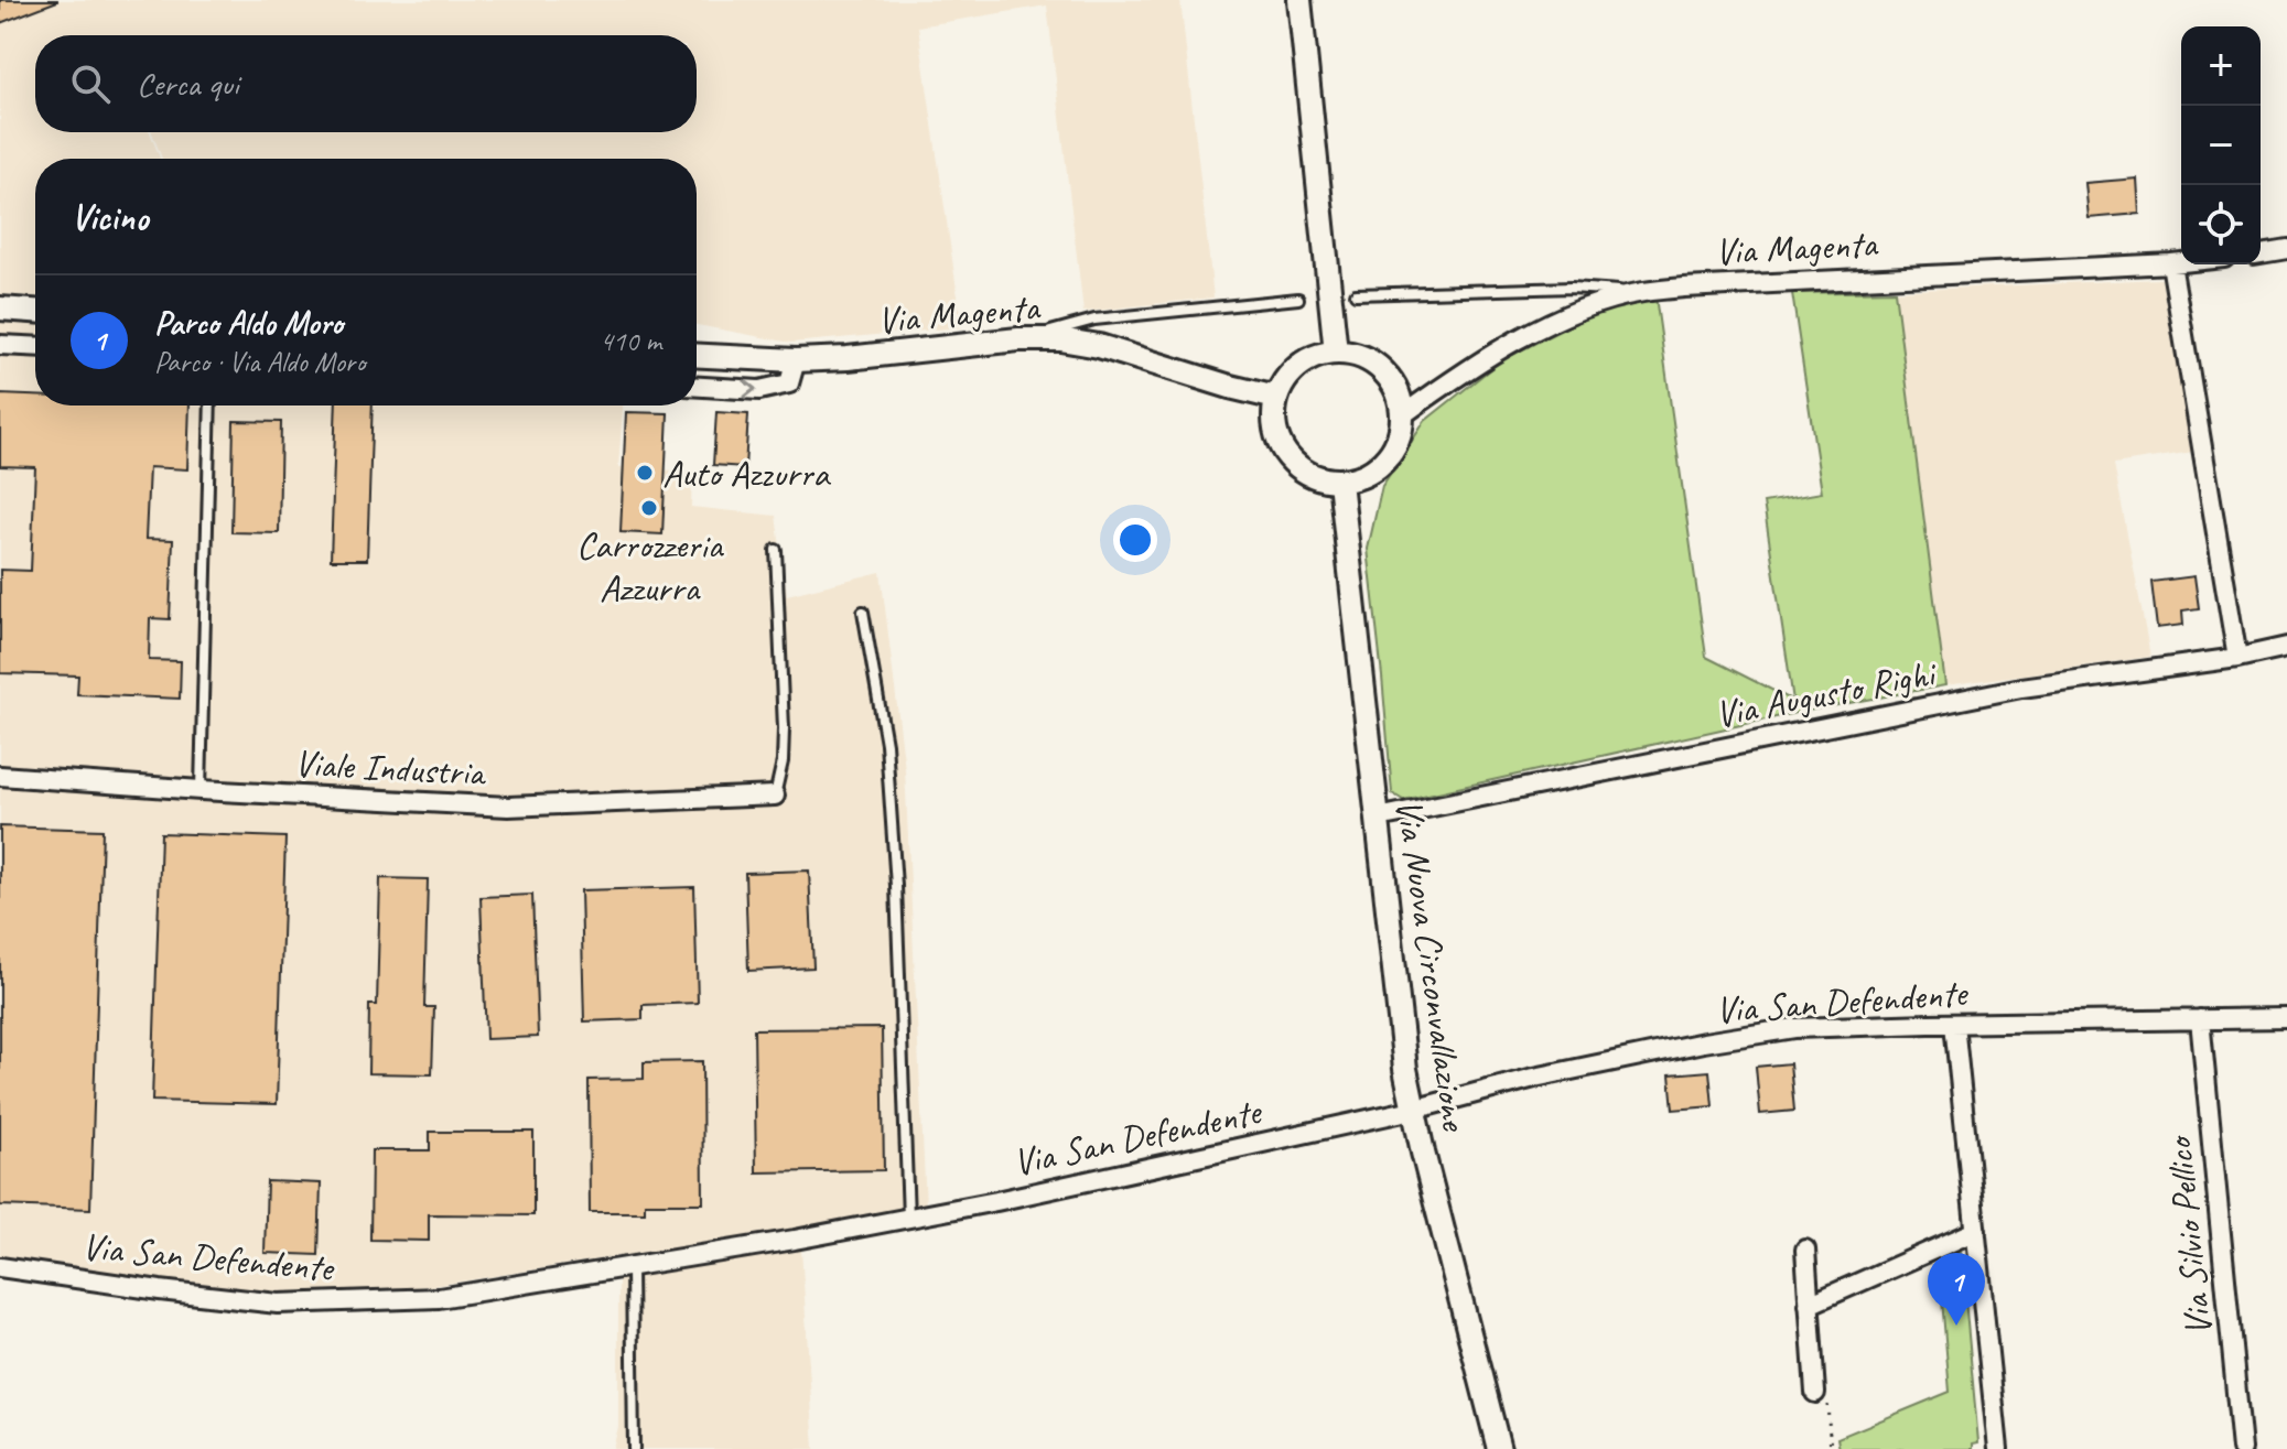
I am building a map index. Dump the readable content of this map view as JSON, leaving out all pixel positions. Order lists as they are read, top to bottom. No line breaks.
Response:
{"streets":{"street":["Via Magenta","Via Augusto Righi","Viale Industria","Via Nuova Circonvallazione","Via San Defendente","Via Silvio Pellico"]},"crossings":[["Via Magenta","Via Nuova Circonvallazione"],["Via Augusto Righi","Via Nuova Circonvallazione"],["Via Nuova Circonvallazione","Via San Defendente"],["Via San Defendente","Via Silvio Pellico"]],"places":["Auto Azzurra","Carrozzeria Azzurra"],"page":{"map_buttons":["+","−"],"search":"Cerca qui","heading":"Vicino","list":[{"mark":"1","name":"Parco Aldo Moro","note":"Parco · Via Aldo Moro","value":"410 m"}],"pins":"1"}}
